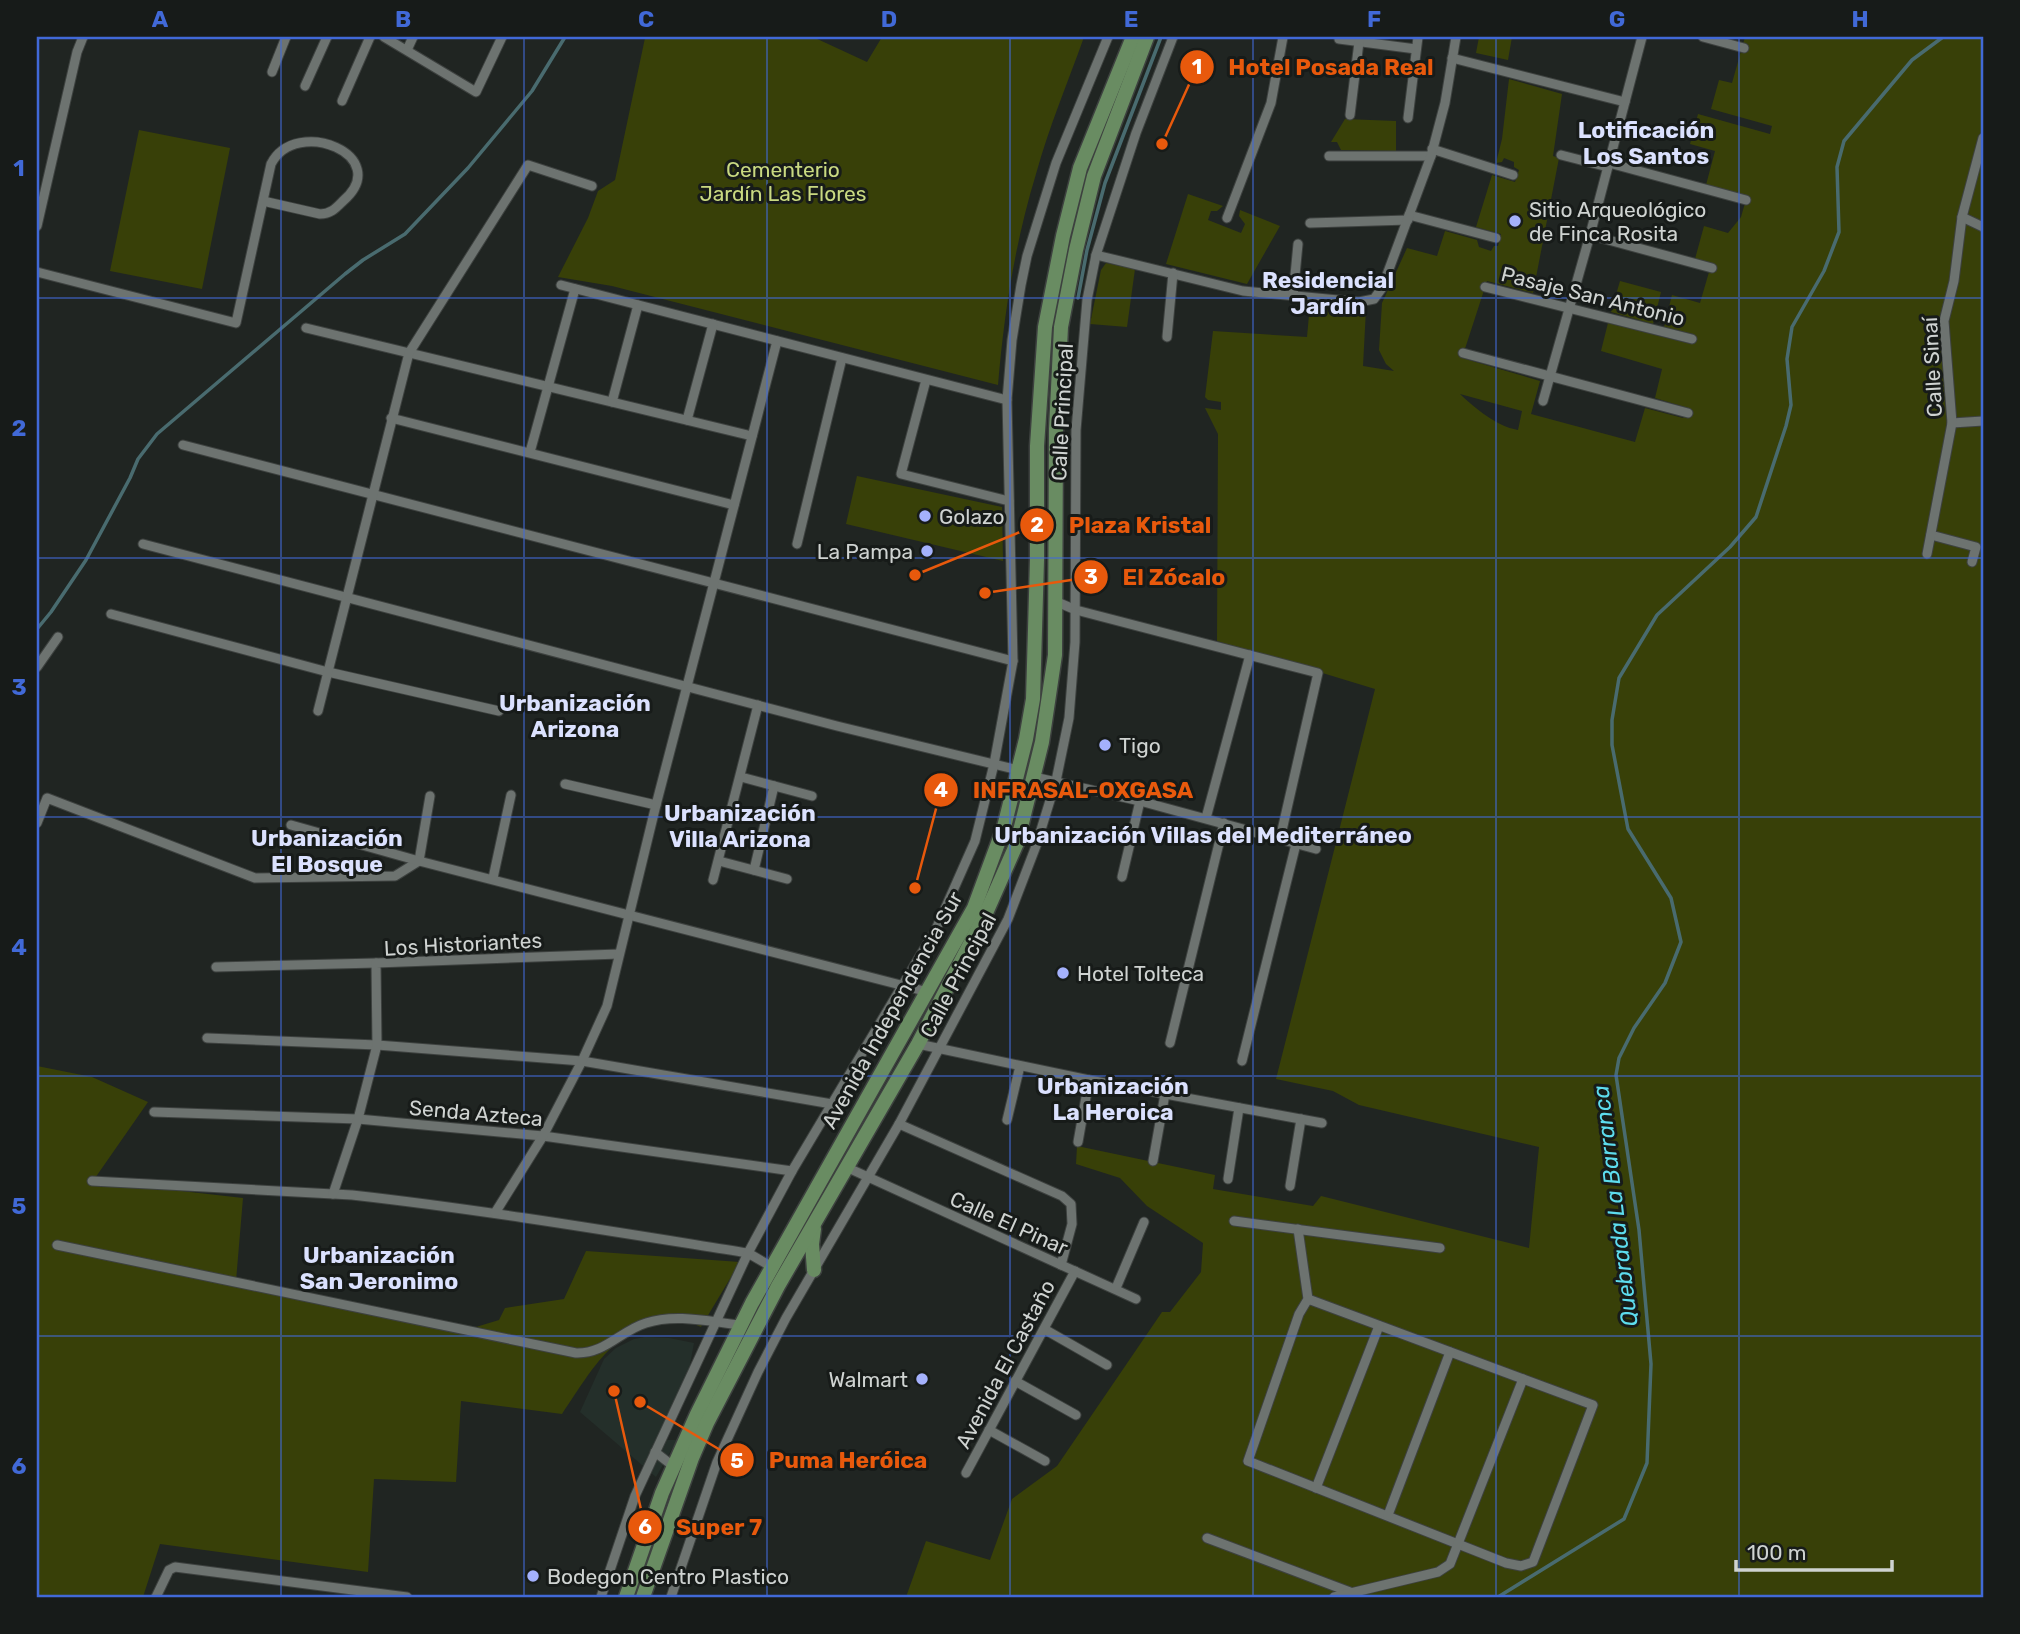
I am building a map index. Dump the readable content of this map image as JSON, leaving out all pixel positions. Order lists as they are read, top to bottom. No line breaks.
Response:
{"streets":{"highway":["Avenida Independencia Sur"],"street":["Pasaje San Antonio","Calle Sinaí","Calle Principal","Los Historiantes","Senda Azteca","Calle El Pinar","Avenida El Castaño"]},"crossings":[["Calle Principal","Avenida Independencia Sur"],["Calle Principal","Calle El Pinar"],["Los Historiantes","Senda Azteca"],["Avenida Independencia Sur","Calle El Pinar"],["Calle El Pinar","Avenida El Castaño"]],"districts":["Lotificación Los Santos","Residencial Jardín","Urbanización Arizona","Urbanización Villa Arizona","Urbanización Villas del Mediterráneo","Urbanización El Bosque","Urbanización La Heroica","Urbanización San Jeronimo"],"water":["Quebrada La Barranca"],"parks":["Cementerio Jardín Las Flores"],"places":["Hotel Posada Real","Sitio Arqueológico de Finca Rosita","Golazo","La Pampa","Plaza Kristal","El Zócalo","Tigo","INFRASAL-OXGASA","Hotel Tolteca","Walmart","Super 7","Puma Heróica","Bodegon Centro Plastico"],"scale_bar":"100 m","grid":{"columns":["A","B","C","D","E","F","G","H"],"rows":["1","2","3","4","5","6"]}}
